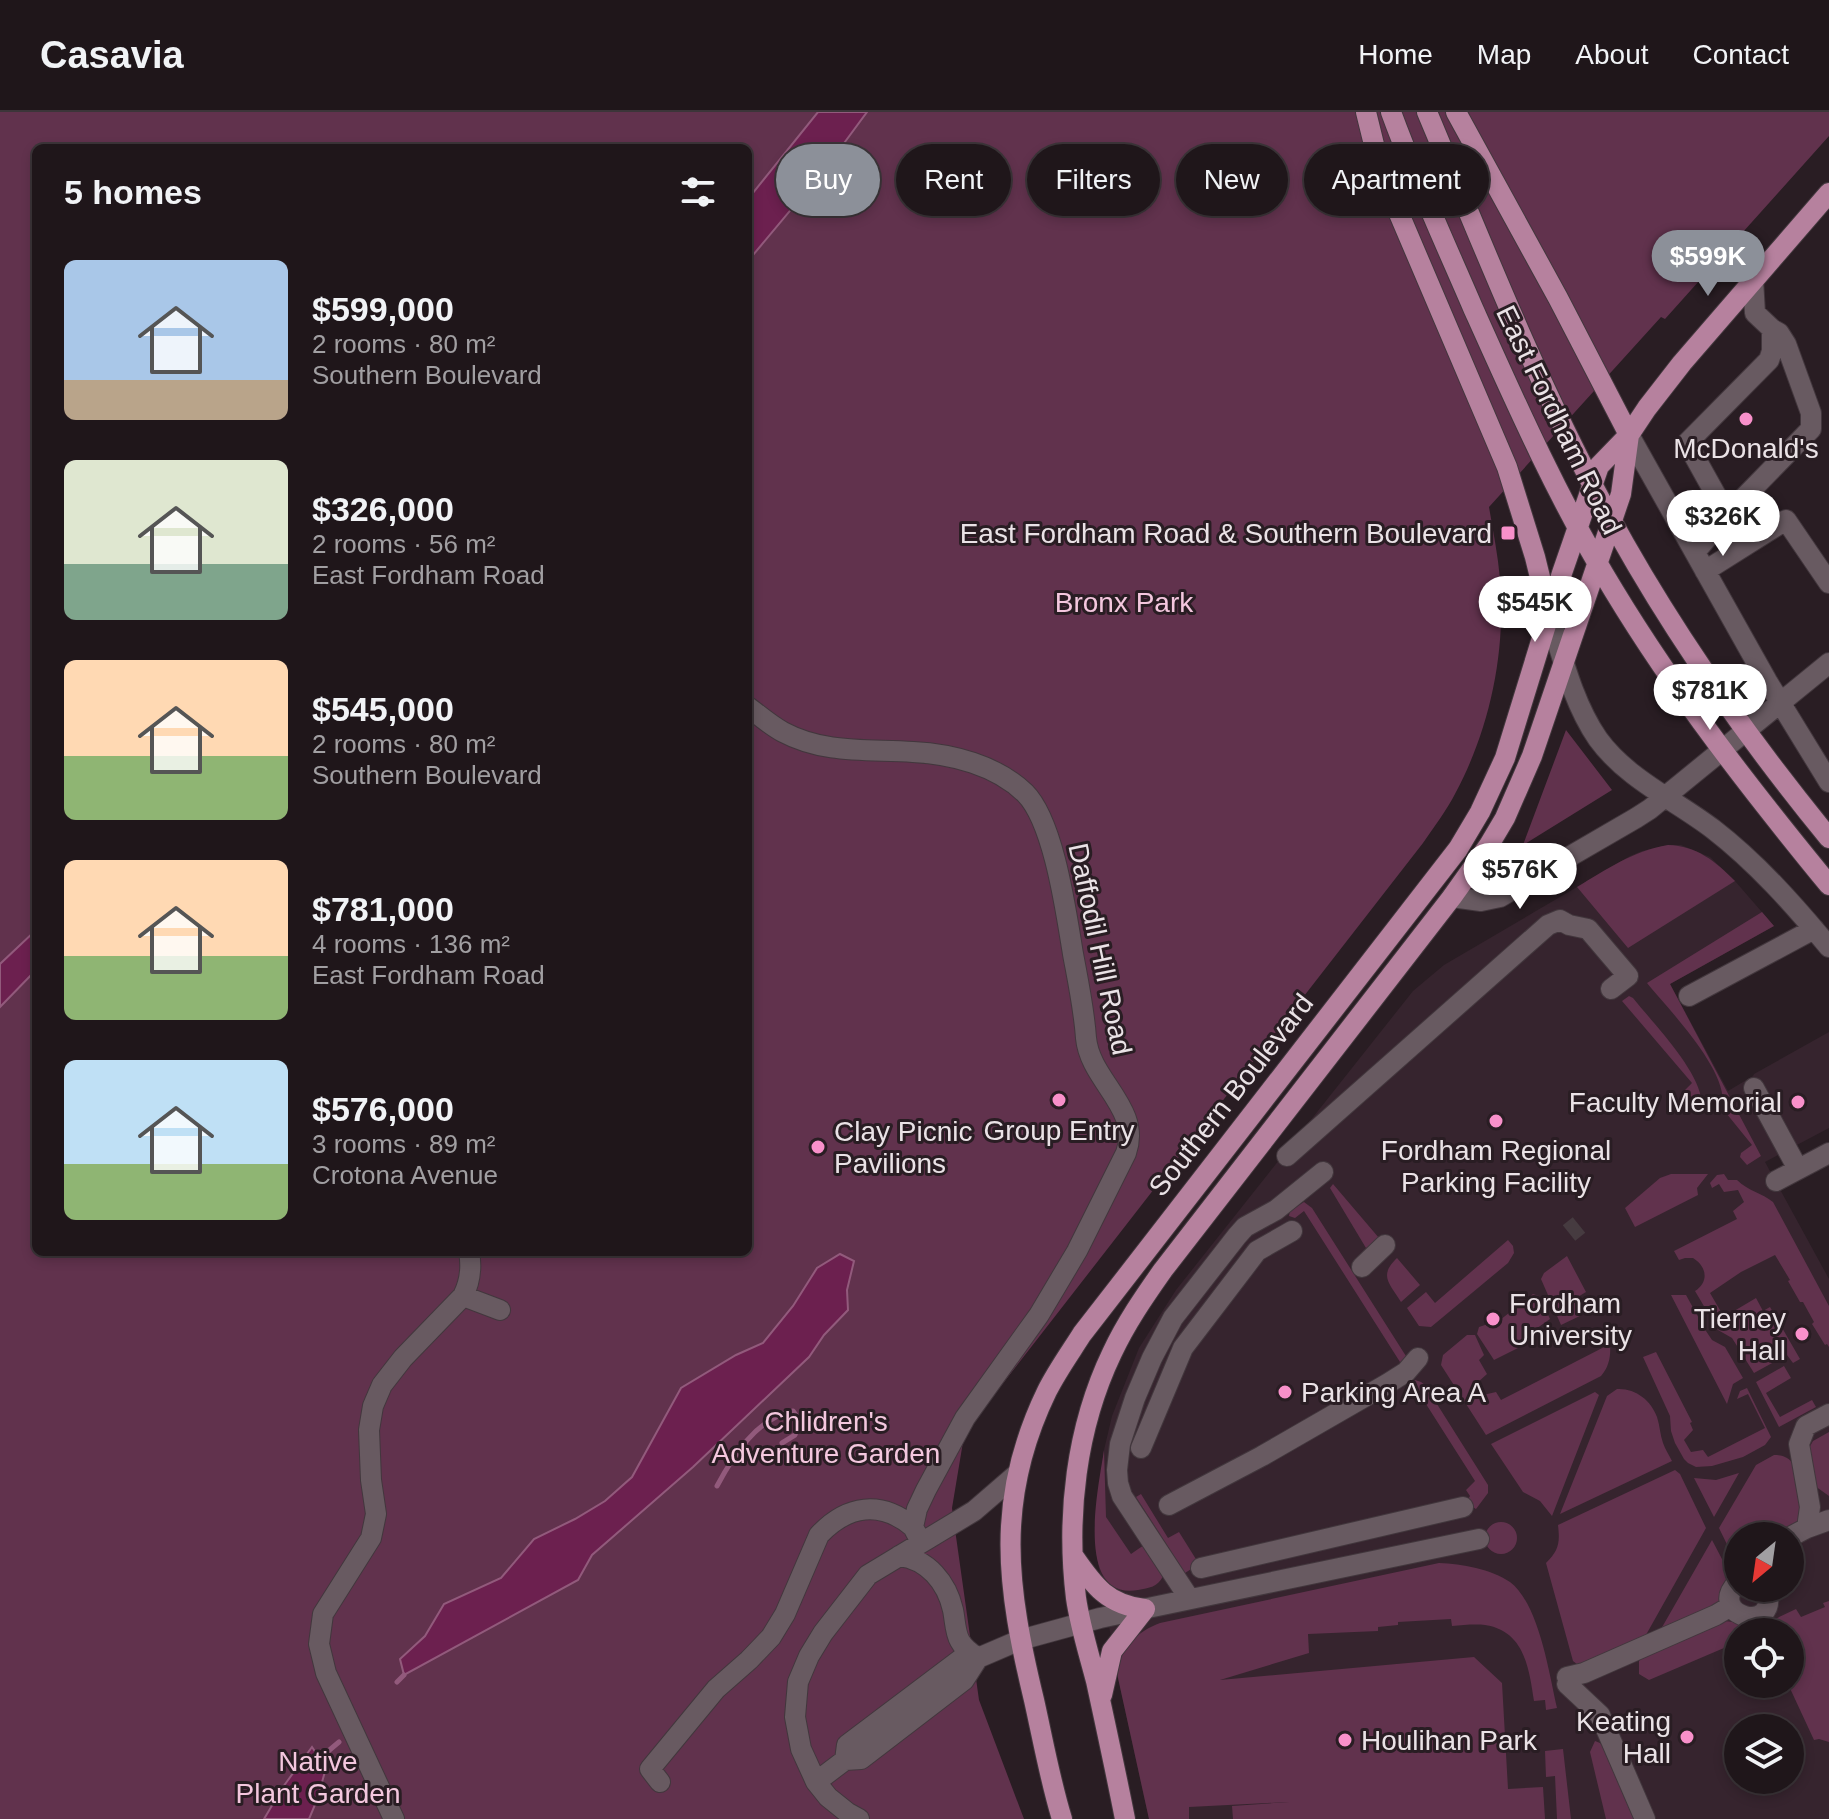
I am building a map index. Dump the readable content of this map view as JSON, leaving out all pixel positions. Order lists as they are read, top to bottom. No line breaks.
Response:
{"streets":{"main road":["East Fordham Road","Southern Boulevard"],"street":["Daffodil Hill Road"]},"crossings":[["East Fordham Road","Southern Boulevard"]],"parks":["Bronx Park","Chlidren's Adventure Garden","Native Plant Garden"],"places":{"other":["McDonald's","Group Entry","Faculty Memorial","Fordham Regional Parking Facility","Clay Picnic Pavilions","Fordham University","Tierney Hall","Parking Area A","Keating Hall","Houlihan Park"],"transit":["East Fordham Road & Southern Boulevard"]},"north":"bottom left","page":{"header":"Casavia","nav":["Home","Map","About","Contact"],"chip":["Buy","Rent","Filters","New","Apartment"],"heading":"5 homes","price":["$599K","$326K","$545K","$781K","$576K"],"list":[{"name":"$599,000","note":"2 rooms · 80 m² · Southern Boulevard"},{"name":"$326,000","note":"2 rooms · 56 m² · East Fordham Road"},{"name":"$545,000","note":"2 rooms · 80 m² · Southern Boulevard"},{"name":"$781,000","note":"4 rooms · 136 m² · East Fordham Road"},{"name":"$576,000","note":"3 rooms · 89 m² · Crotona Avenue"}]}}
